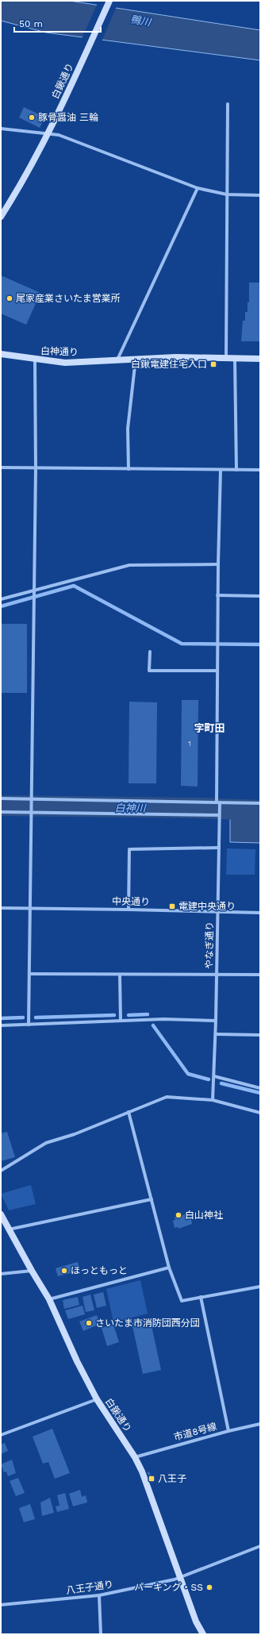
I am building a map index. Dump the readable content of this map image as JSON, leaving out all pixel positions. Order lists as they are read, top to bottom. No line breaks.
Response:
{"streets":{"street":["白鍬通り","白神通り","中央通り","やなぎ通り","市道8号線","八王子通り"]},"crossings":[["白鍬通り","市道8号線"],["白鍬通り","八王子通り"],["中央通り","やなぎ通り"]],"districts":["字町田"],"water":["鴨川","白神川"],"places":{"other":["豚骨醤油 三輪","尾家産業さいたま営業所","白山神社","ほっともっと","さいたま市消防団西分団","パーキング・SS"],"transit":["白鍬電建住宅入口","電建中央通り","八王子"]},"house_numbers":["1"],"scale_bar":"50 m"}
